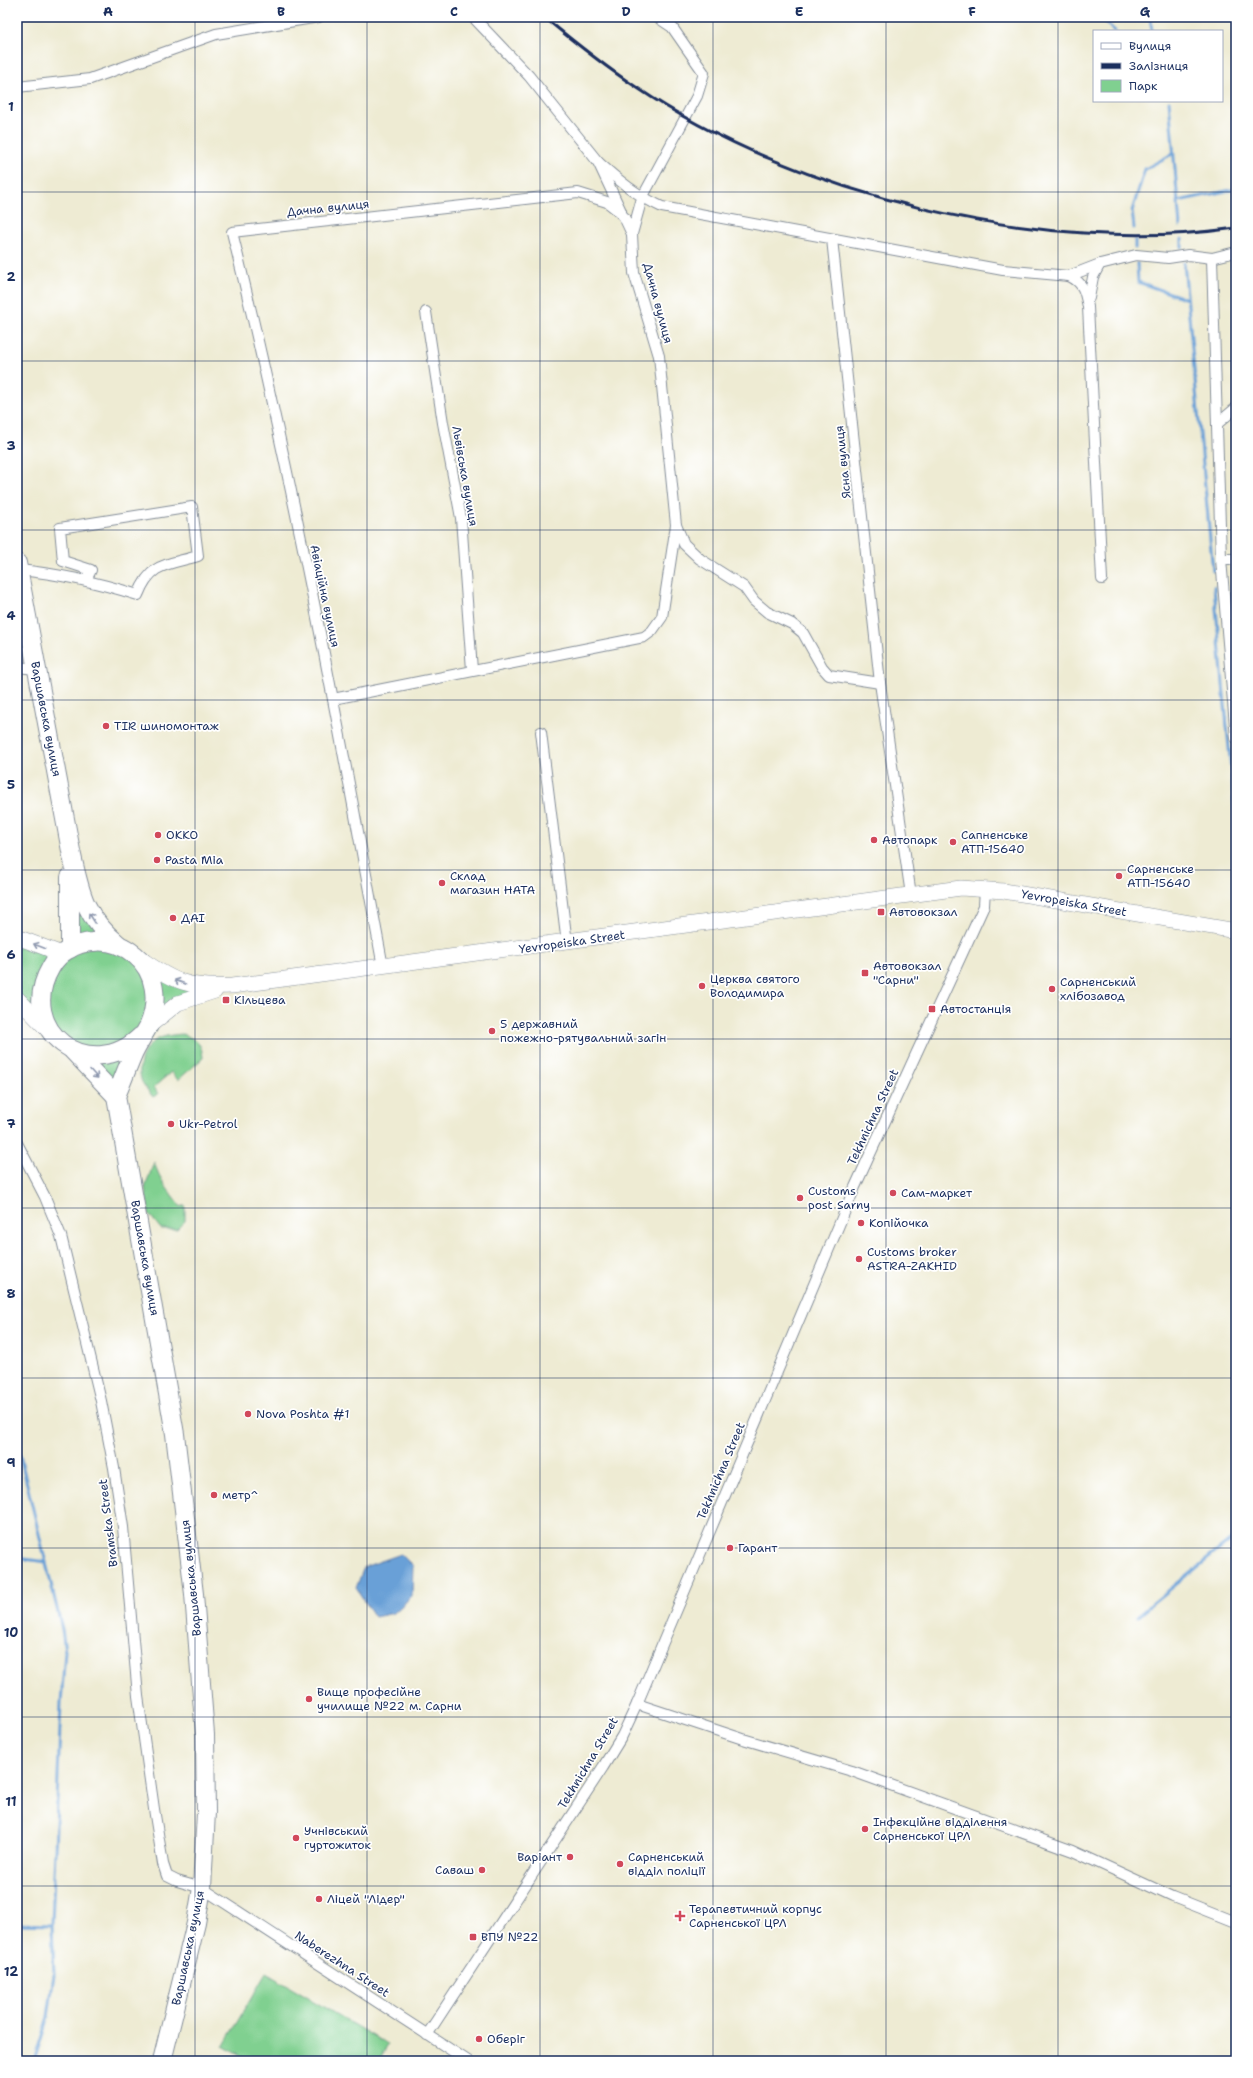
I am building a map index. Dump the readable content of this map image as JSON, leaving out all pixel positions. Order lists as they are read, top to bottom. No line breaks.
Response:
{"streets":{"highway":["Варшавська вулиця"],"main road":["Yevropeiska Street"],"street":["Дачна вулиця","Ясна вулиця","Львівська вулиця","Авіаційна вулиця","Tekhnichna Street","Bramska Street","Naberezhna Street"]},"crossings":[["Дачна вулиця","Ясна вулиця"],["Дачна вулиця","Авіаційна вулиця"],["Авіаційна вулиця","Yevropeiska Street"],["Варшавська вулиця","Bramska Street"],["Варшавська вулиця","Naberezhna Street"],["Yevropeiska Street","Tekhnichna Street"],["Tekhnichna Street","Naberezhna Street"],["Bramska Street","Naberezhna Street"]],"places":{"other":["TIR шиномонтаж","ОККО","Автопарк","Сапненське АТП-15640","Pasta Mia","Сарненське АТП-15640","Склад магазин НАТА","ДАІ","Церква святого Володимира","Сарненський хлібозавод","5 державний пожежно-рятувальний загін","Ukr-Petrol","Сам-маркет","Customs post Sarny","Копійочка","Customs broker ASTRA-ZAKHID","Nova Poshta #1","метр^","Гарант","Вище професійне училище №22 м. Сарни","Інфекційне відділення Сарненської ЦРЛ","Учнівський гуртожиток","Варіант","Сарненський відділ поліції","Саваш","Ліцей \"Лідер\"","Оберіг"],"transit":["Автовокзал","Автовокзал \"Сарни\"","Кільцева","Автостанція","ВПУ №22"],"health":["Терапевтичний корпус Сарненської ЦРЛ"]},"legend":["Вулиця","Залізниця","Парк"],"grid":{"columns":["A","B","C","D","E","F","G"],"rows":["1","2","3","4","5","6","7","8","9","10","11","12"]}}
